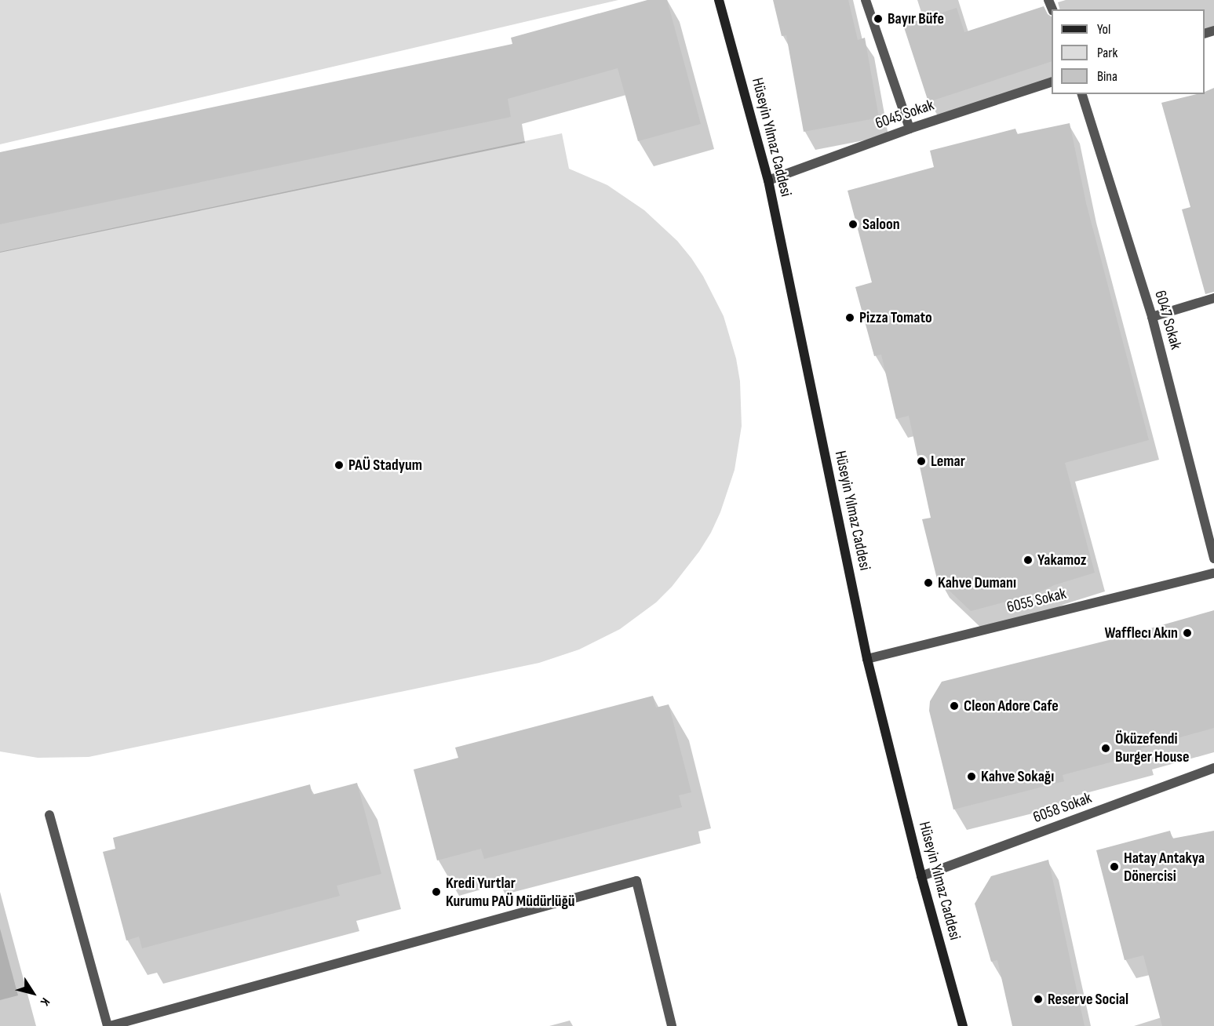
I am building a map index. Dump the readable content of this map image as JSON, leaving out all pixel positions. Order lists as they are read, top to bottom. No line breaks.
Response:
{"streets":{"street":["6045 Sokak","Hüseyin Yılmaz Caddesi","6047 Sokak","6055 Sokak","6058 Sokak"]},"crossings":[["6045 Sokak","Hüseyin Yılmaz Caddesi"],["Hüseyin Yılmaz Caddesi","6055 Sokak"],["Hüseyin Yılmaz Caddesi","6058 Sokak"]],"places":["Bayır Büfe","Saloon","Pizza Tomato","Lemar","PAÜ Stadyum","Yakamoz","Kahve Dumanı","Wafflecı Akın","Cleon Adore Cafe","Öküzefendi Burger House","Kahve Sokağı","Hatay Antakya Dönercisi","Kredi Yurtlar Kurumu PAÜ Müdürlüğü","Reserve Social"],"legend":["Yol","Park","Bina"],"north":"bottom right"}
